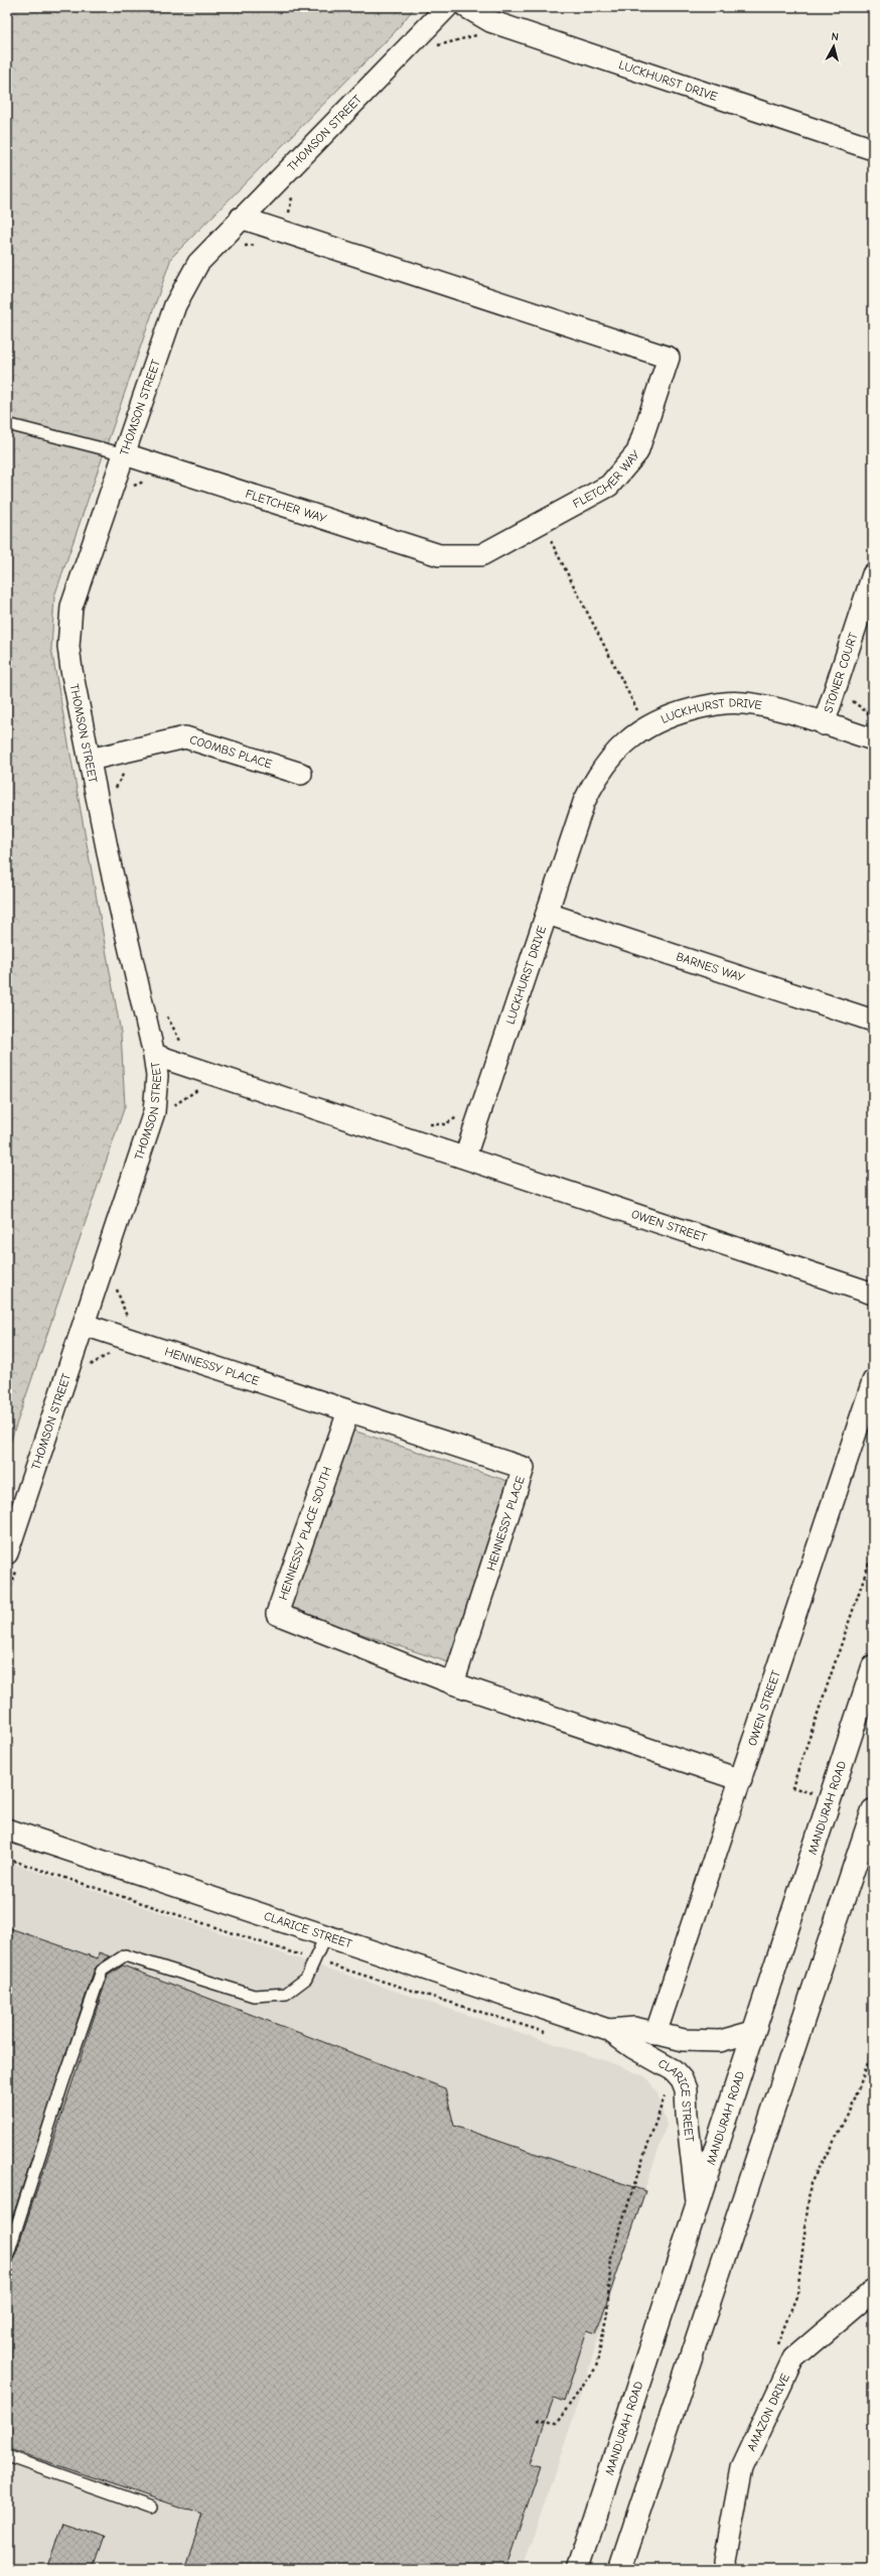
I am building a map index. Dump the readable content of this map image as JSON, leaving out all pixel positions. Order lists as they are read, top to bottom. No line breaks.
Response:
{"streets":{"highway":["MANDURAH ROAD"],"street":["LUCKHURST DRIVE","THOMSON STREET","FLETCHER WAY","STONER COURT","COOMBS PLACE","BARNES WAY","OWEN STREET","HENNESSY PLACE","HENNESSY PLACE SOUTH","CLARICE STREET","AMAZON DRIVE"]},"crossings":[["LUCKHURST DRIVE","STONER COURT"],["LUCKHURST DRIVE","BARNES WAY"],["LUCKHURST DRIVE","OWEN STREET"],["THOMSON STREET","FLETCHER WAY"],["THOMSON STREET","COOMBS PLACE"],["THOMSON STREET","HENNESSY PLACE"],["OWEN STREET","CLARICE STREET"],["HENNESSY PLACE","HENNESSY PLACE SOUTH"],["MANDURAH ROAD","CLARICE STREET"]],"north":"top"}
